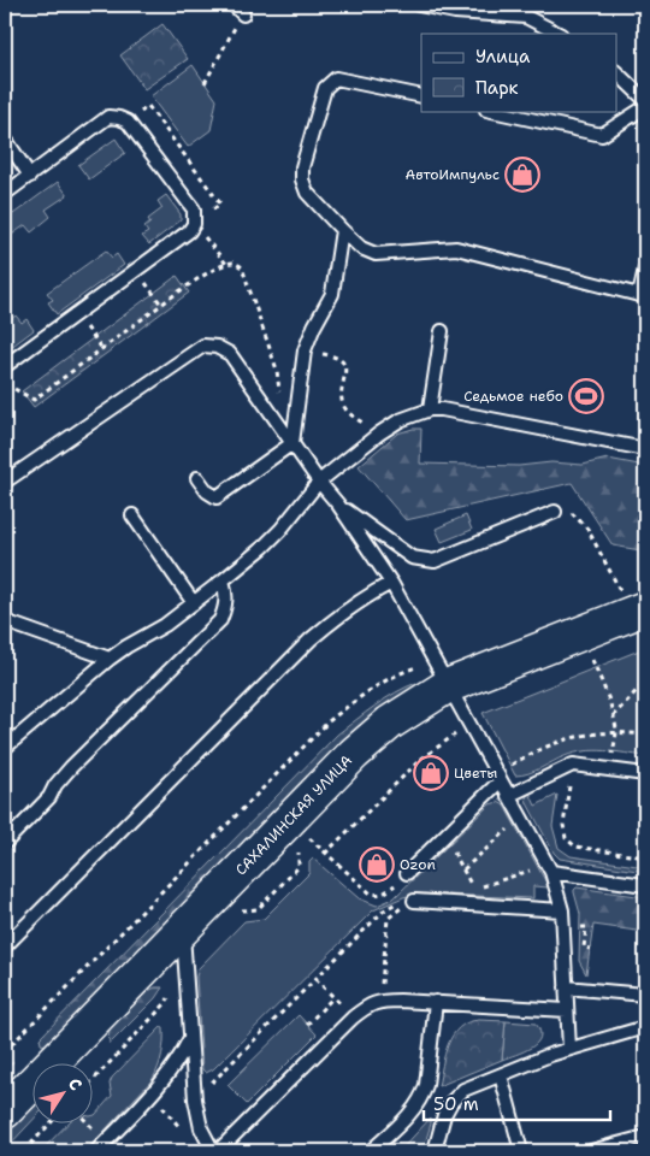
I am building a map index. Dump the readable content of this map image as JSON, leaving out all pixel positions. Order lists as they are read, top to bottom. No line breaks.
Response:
{"streets":{"main road":["САХАЛИНСКАЯ УЛИЦА"]},"places":{"shop":["АвтоИмпульс","Цветы","Ozon"],"sports":["Седьмое небо"]},"legend":["Улица","Парк"],"scale_bar":"50 m","north":"top right"}
